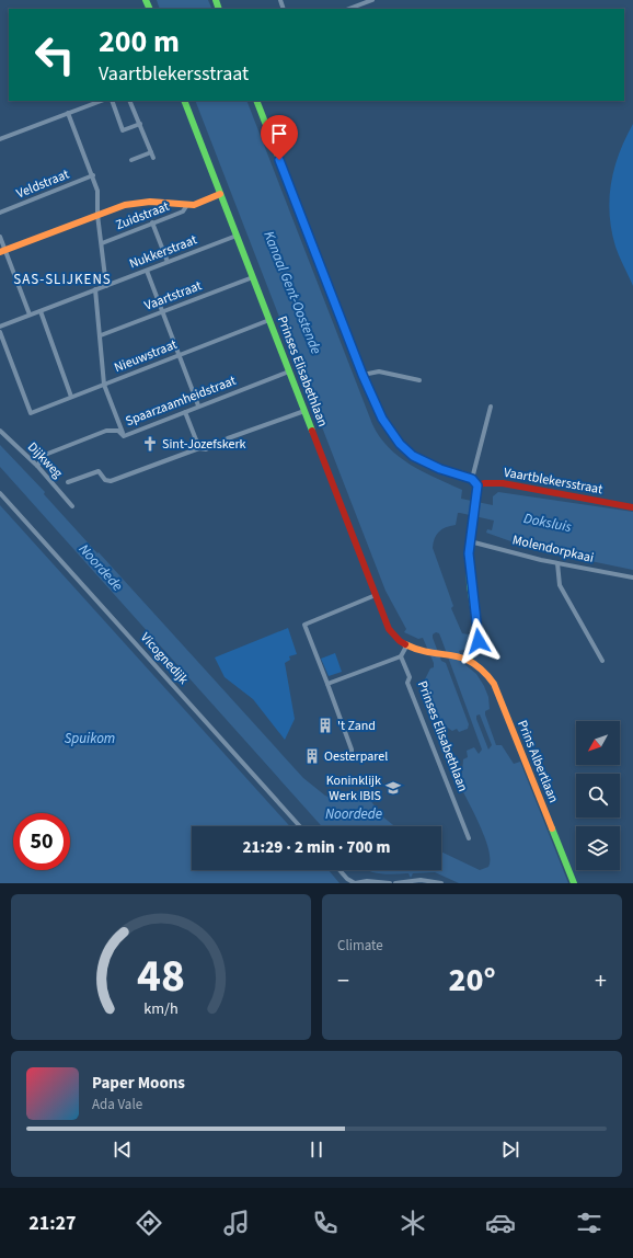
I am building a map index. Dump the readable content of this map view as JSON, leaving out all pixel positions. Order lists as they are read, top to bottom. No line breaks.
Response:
{"streets":{"main road":["Prinses Elisabethlaan","Vaartblekersstraat","Prins Albertlaan"],"street":["Veldstraat","Zuidstraat","Nukkerstraat","Vaartstraat","Nieuwstraat","Spaarzaamheidstraat","Dijkweg","Molendorpkaai","Vicognedijk"]},"crossings":[["Nukkerstraat","Prinses Elisabethlaan"],["Vaartstraat","Prinses Elisabethlaan"],["Nieuwstraat","Prinses Elisabethlaan"],["Prinses Elisabethlaan","Spaarzaamheidstraat"],["Prinses Elisabethlaan","Prins Albertlaan"],["Spaarzaamheidstraat","Dijkweg"]],"districts":["SAS-SLIJKENS"],"water":["Kanaal Gent-Oostende","Doksluis","Noordede","Spuikom"],"places":{"church":["Sint-Jozefskerk"],"building":["'t Zand","Oesterparel"],"school or university":["Koninklijk Werk IBIS"]},"north":"bottom left","page":{"turn":["200 m","Vaartblekersstraat"],"limit":"50","trip":"21:29 · 2 min · 700 m","tile":"Climate","heat":["−","20°","+"],"song":["Paper Moons","Ada Vale"],"tabs":"21:27","gauge":["48","km/h"]}}
